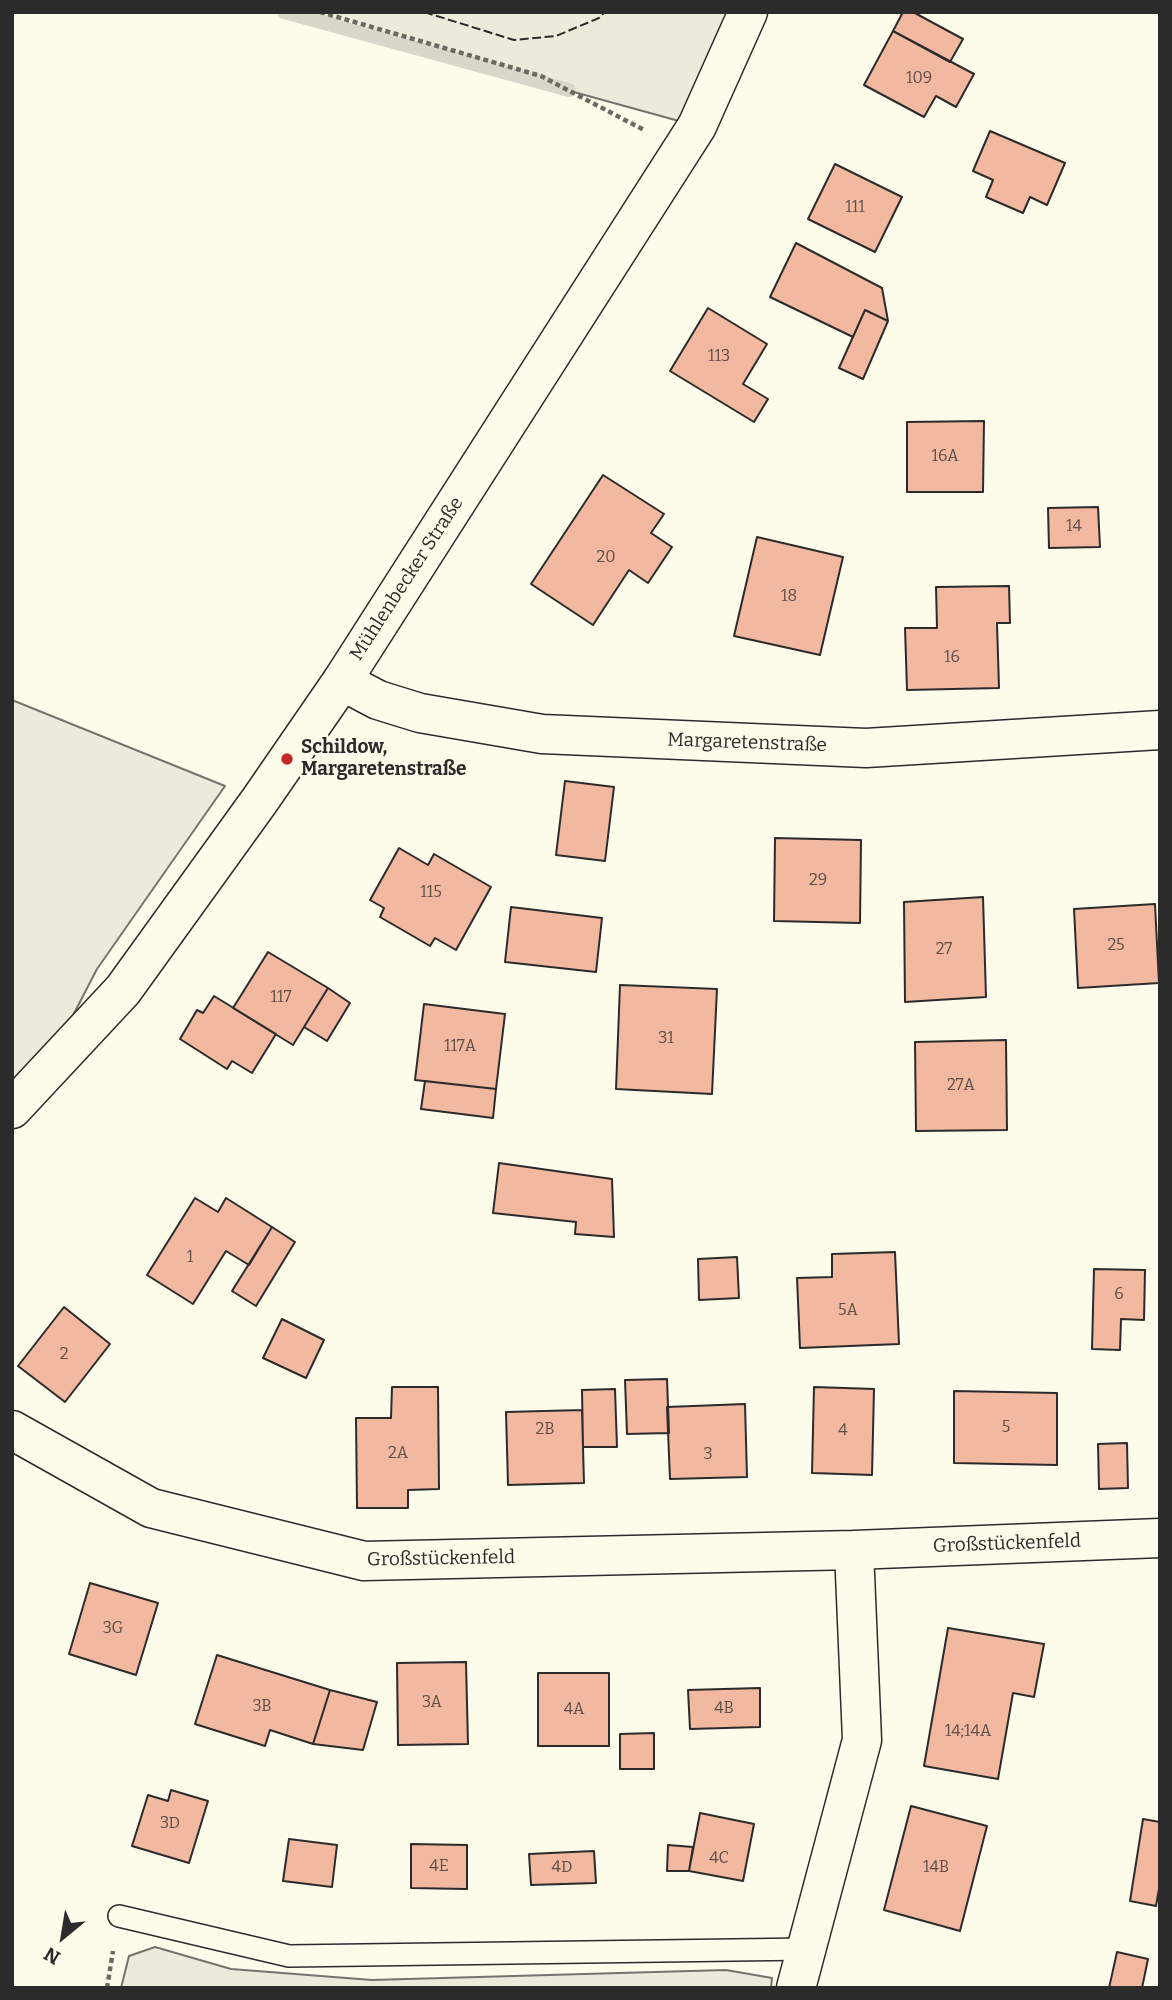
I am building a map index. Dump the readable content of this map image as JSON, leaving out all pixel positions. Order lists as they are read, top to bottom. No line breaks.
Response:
{"streets":{"street":["Mühlenbecker Straße","Margaretenstraße","Großstückenfeld"]},"crossings":[["Mühlenbecker Straße","Margaretenstraße"]],"places":["Schildow, Margaretenstraße"],"house_numbers":["109","111","113","16A","14","20","18","16","29","115","25","27","117","31","117A","27A","1","6","5A","2","5","2B","4","2A","3","3G","3A","3B","4B","4A","14;14A","3D","4C","4E","4D","14B"],"north":"bottom left"}
